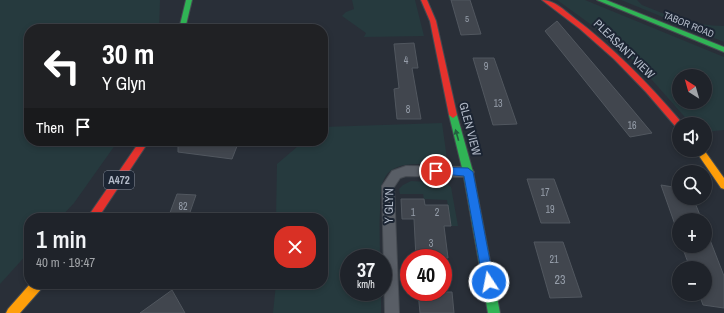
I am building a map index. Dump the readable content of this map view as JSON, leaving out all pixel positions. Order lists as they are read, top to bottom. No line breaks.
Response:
{"streets":{"street":["TABOR ROAD","PLEASANT VIEW","GLEN VIEW","A472"],"lane":["Y GLYN"]},"crossings":[["GLEN VIEW","Y GLYN"]],"one_way":["GLEN VIEW"],"house_numbers":["5","4","9","13","8","16","17","82","19","1","2","3","21","23"],"north":"top left","page":{"turn":["30 m","Y Glyn"],"map_buttons":["+","−"],"then":"Then","heading":["1 min","40 m · 19:47"],"speed":"37 km/h","limit":"40"}}
